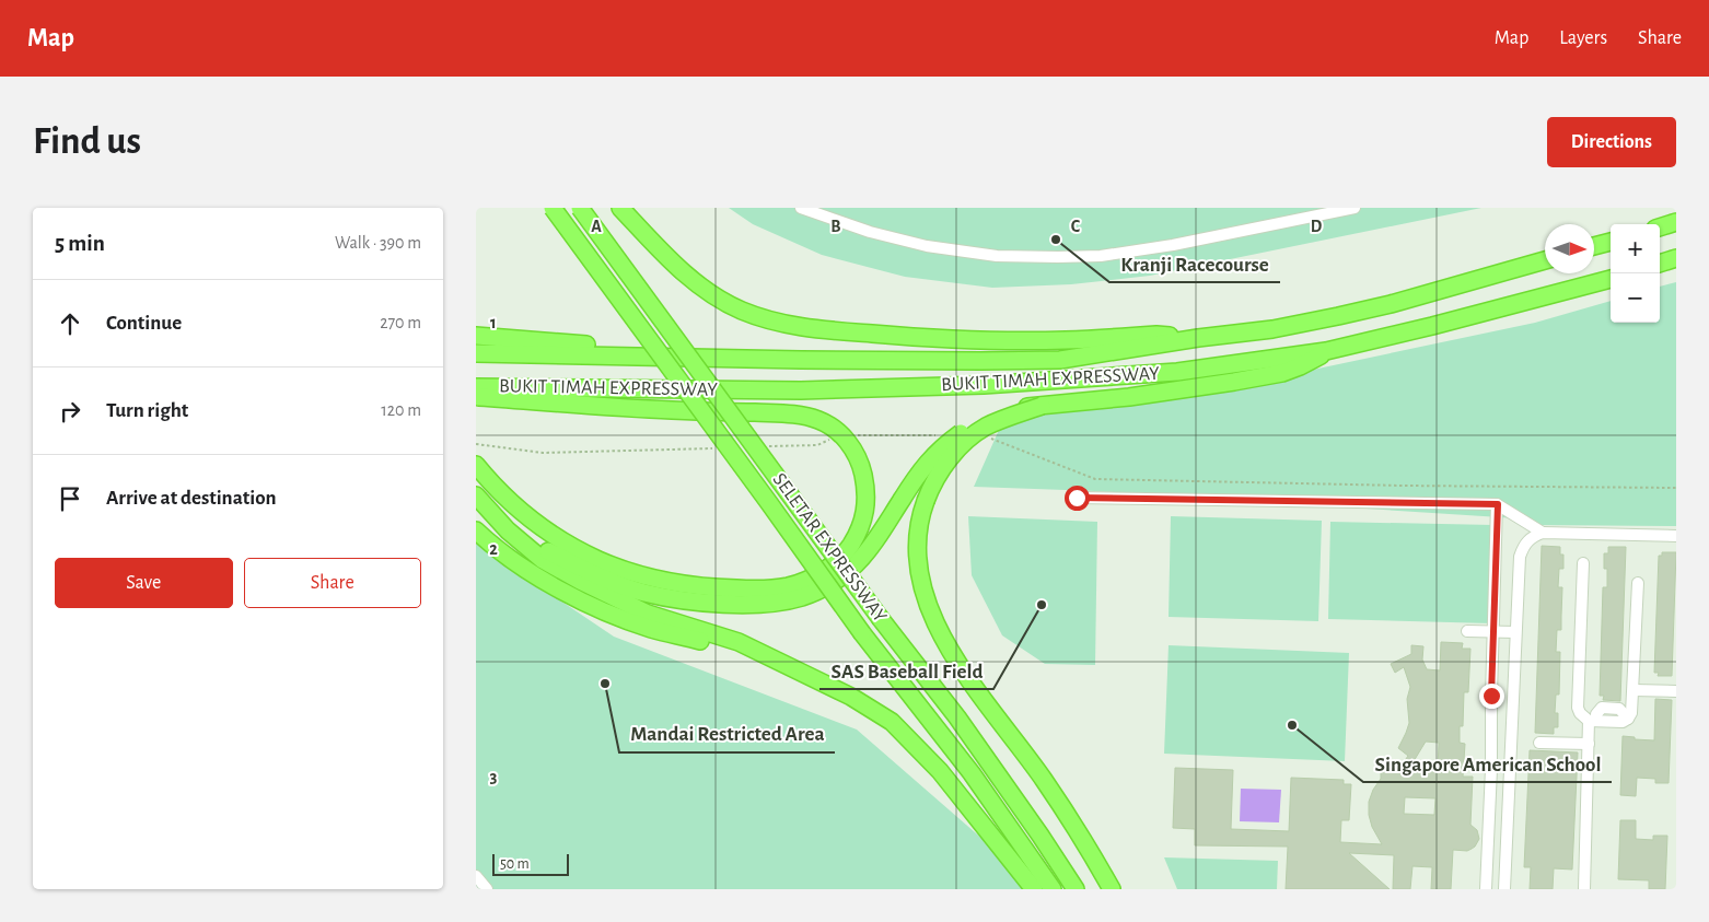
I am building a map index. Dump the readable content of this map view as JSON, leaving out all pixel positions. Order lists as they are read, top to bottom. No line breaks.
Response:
{"streets":{"highway":["BUKIT TIMAH EXPRESSWAY","SELETAR EXPRESSWAY"]},"places":["Kranji Racecourse","SAS Baseball Field","Mandai Restricted Area","Singapore American School"],"scale_bar":"50 m","north":"right","page":{"header":"Map","nav":["Map","Layers","Share"],"buttons":["Directions",["Save","Share"]],"title":"Find us","heading":["5 min","Walk · 390 m"],"map_buttons":["+","−"],"list":[["Continue","270 m"],["Turn right","120 m"],"Arrive at destination"],"scale":"50 m"},"grid":{"columns":["A","B","C","D"],"rows":["1","2","3"]}}
